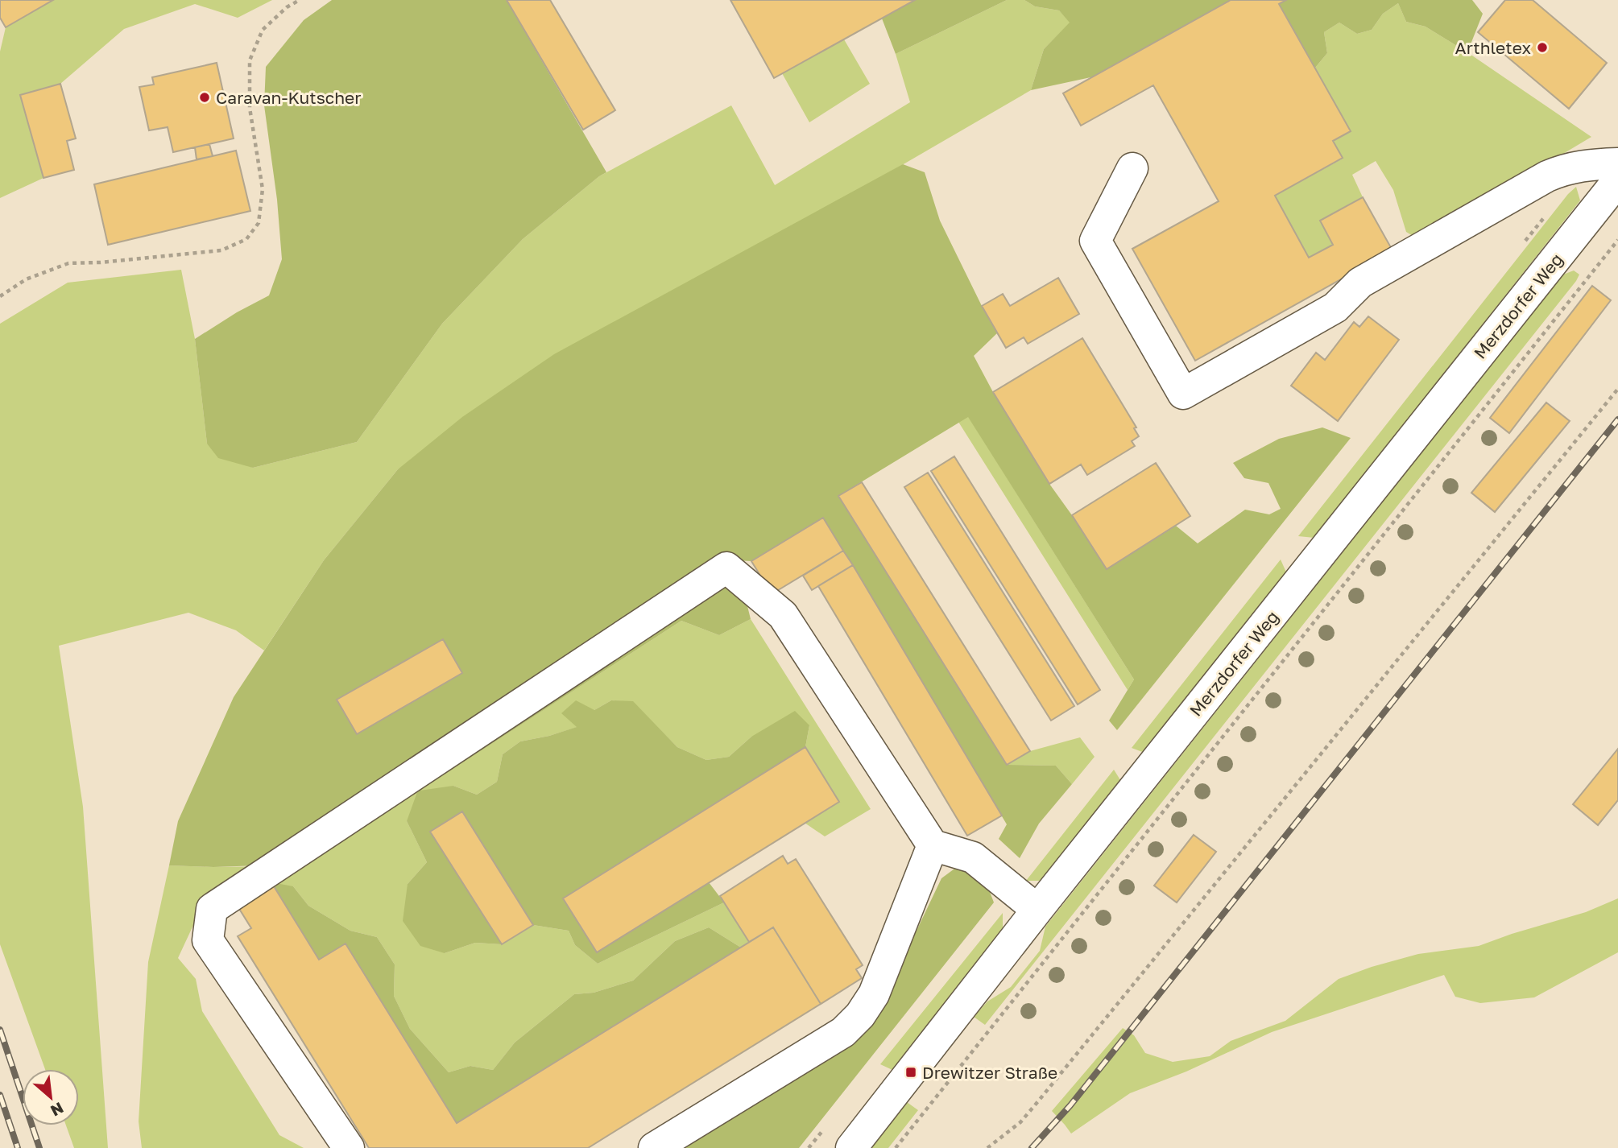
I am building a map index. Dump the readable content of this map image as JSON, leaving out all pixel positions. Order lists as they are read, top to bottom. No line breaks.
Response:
{"streets":{"street":["Merzdorfer Weg"]},"places":{"other":["Arthletex","Caravan-Kutscher"],"transit":["Drewitzer Straße"]},"north":"bottom right"}
